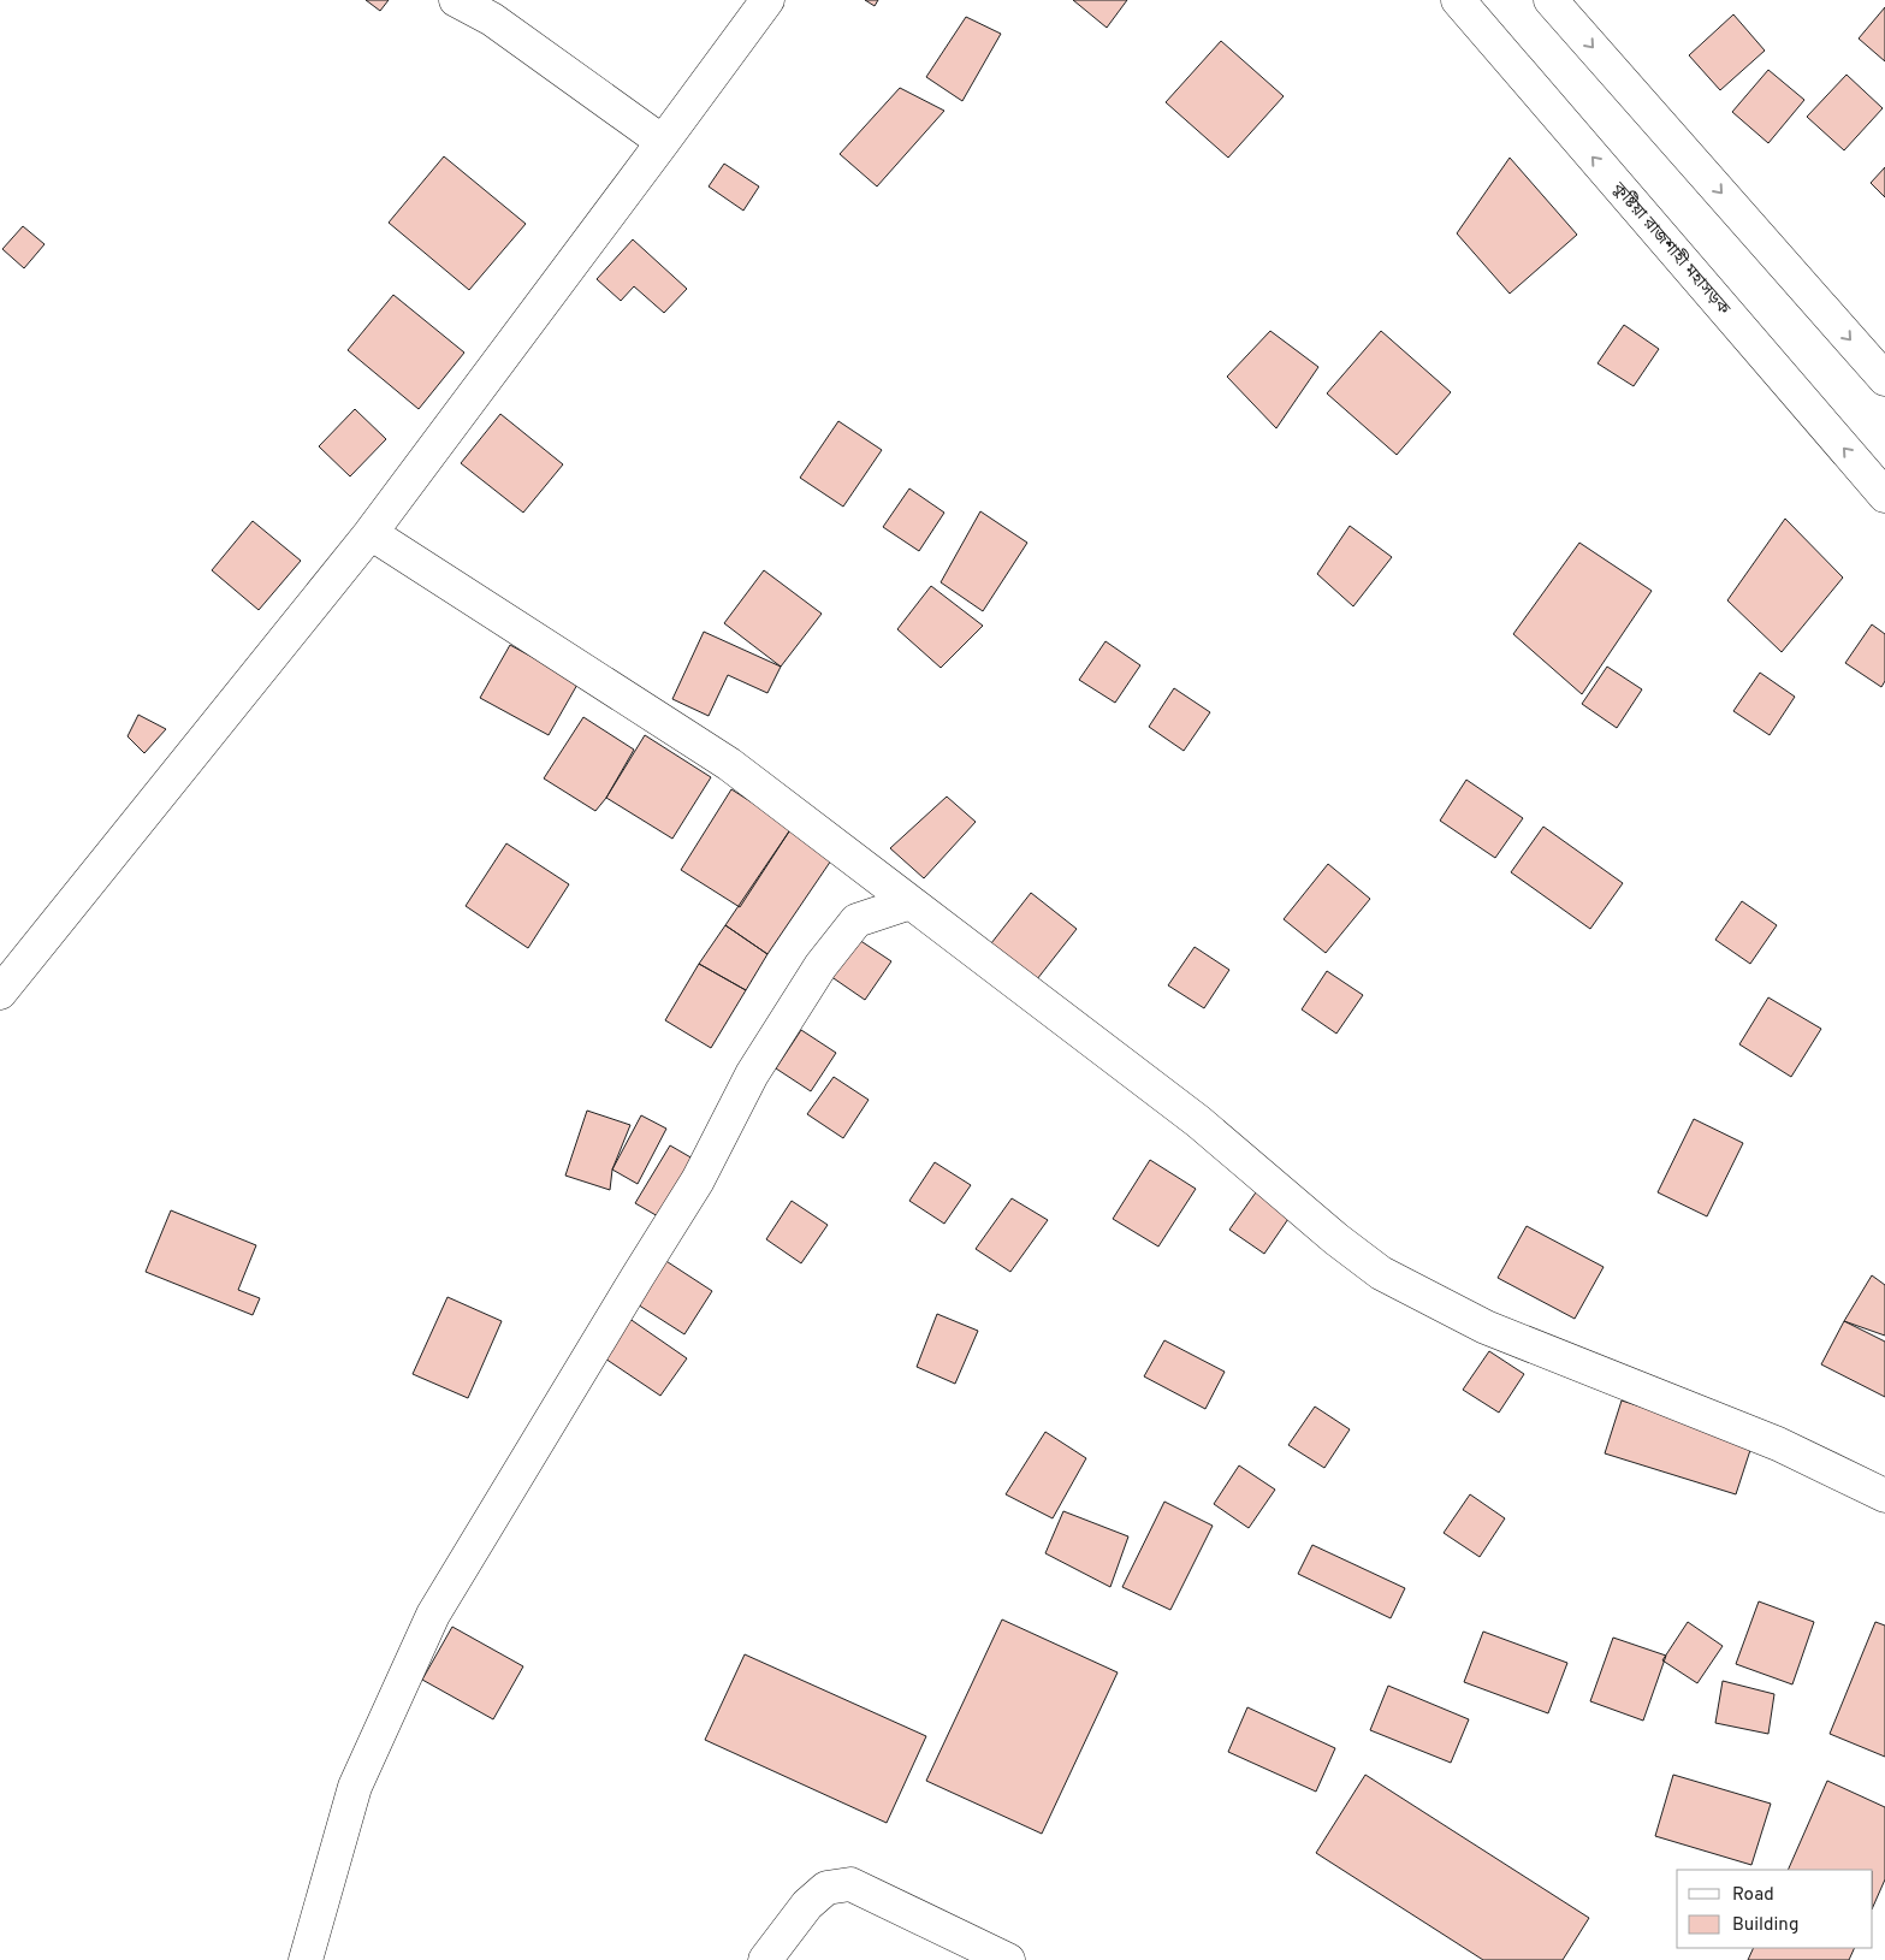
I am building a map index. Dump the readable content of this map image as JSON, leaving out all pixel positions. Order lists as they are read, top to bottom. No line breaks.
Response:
{"streets":{"main road":["কুষ্টিয়া রাজশাহী মহাসড়ক"]},"legend":["Road","Building"]}
